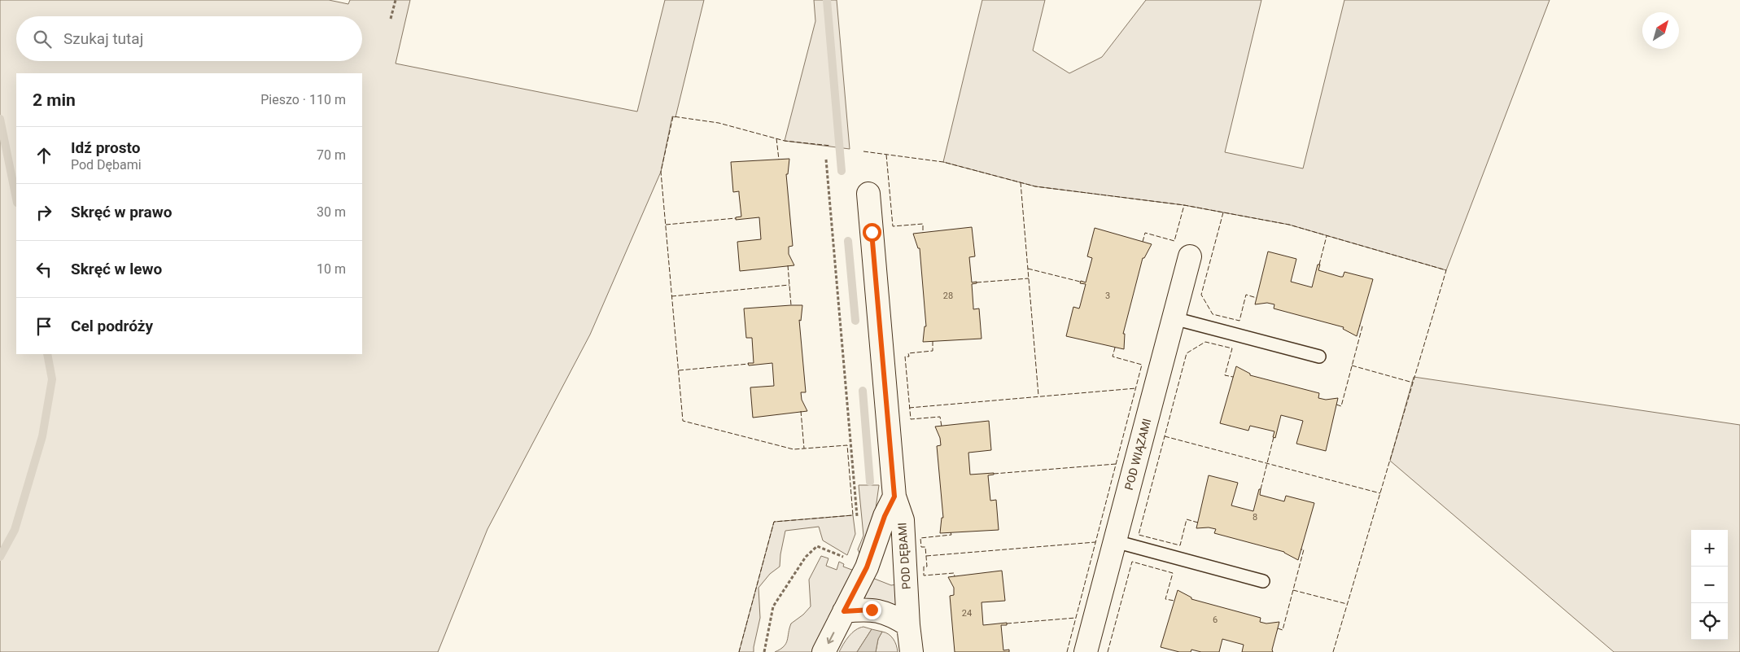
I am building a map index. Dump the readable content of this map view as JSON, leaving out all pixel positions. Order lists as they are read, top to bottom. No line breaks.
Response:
{"streets":{"street":["POD WIĄZAMI","POD DĘBAMI"]},"house_numbers":["28","3","8","24","6"],"north":"top right","page":{"search":"Szukaj tutaj","heading":["2 min","Pieszo · 110 m"],"list":[["Idź prosto","Pod Dębami","70 m"],["Skręć w prawo","30 m"],["Skręć w lewo","10 m"],"Cel podróży"],"map_buttons":["+","−"]}}
